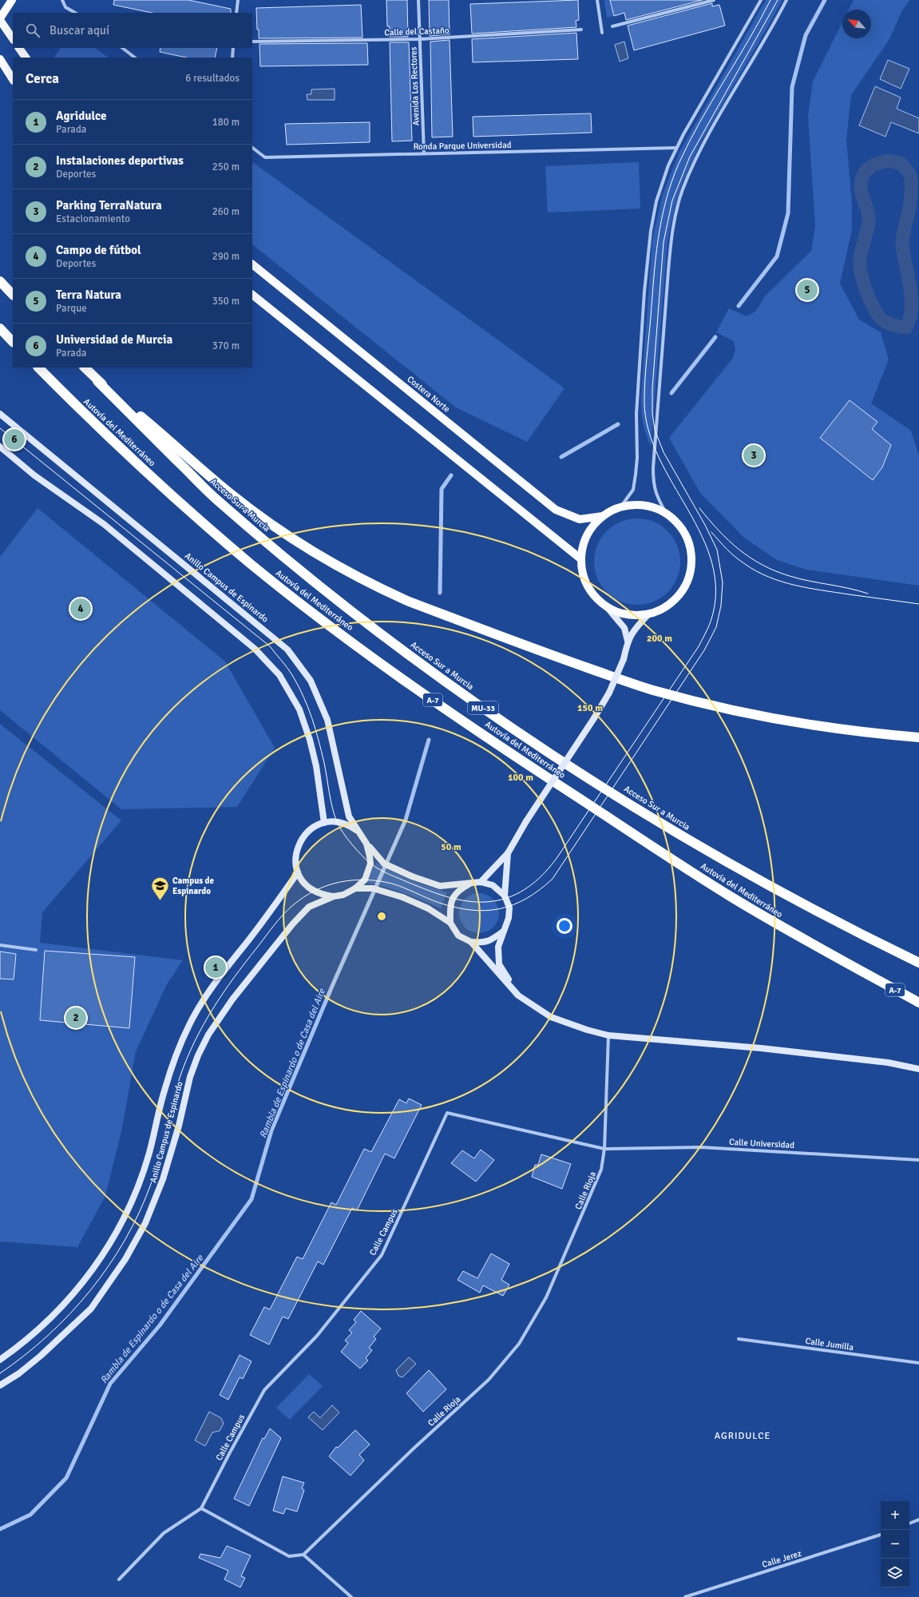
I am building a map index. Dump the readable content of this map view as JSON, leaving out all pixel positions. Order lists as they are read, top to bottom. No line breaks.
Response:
{"streets":{"highway":["Autovía del Mediterráneo","Acceso Sur a Murcia","A-7","MU-33"],"main road":["Costera Norte","Anillo Campus de Espinardo"],"street":["Calle del Castaño","Avenida Los Rectores","Ronda Parque Universidad","Calle Universidad","Calle Rioja","Calle Campus","Calle Jumilla","Calle Jerez"]},"crossings":[["Calle del Castaño","Avenida Los Rectores"],["Avenida Los Rectores","Ronda Parque Universidad"],["Calle Universidad","Calle Rioja"],["Calle Universidad","Calle Campus"],["Calle Rioja","Calle Campus"]],"districts":["AGRIDULCE"],"water":["Rambla de Espinardo o de Casa del Aire"],"places":{"school or university":["Campus de Espinardo"]},"north":"top left","page":{"search":"Buscar aquí","heading":["Cerca","6 resultados"],"list":[{"mark":"1","name":"Agridulce","note":"Parada","value":"180 m"},{"mark":"2","name":"Instalaciones deportivas","note":"Deportes","value":"250 m"},{"mark":"3","name":"Parking TerraNatura","note":"Estacionamiento","value":"260 m"},{"mark":"4","name":"Campo de fútbol","note":"Deportes","value":"290 m"},{"mark":"5","name":"Terra Natura","note":"Parque","value":"350 m"},{"mark":"6","name":"Universidad de Murcia","note":"Parada","value":"370 m"}],"pins":["5","6","3","4","1","2"],"map_buttons":["+","−"]},"rings":["200 m","150 m","100 m","50 m"]}
